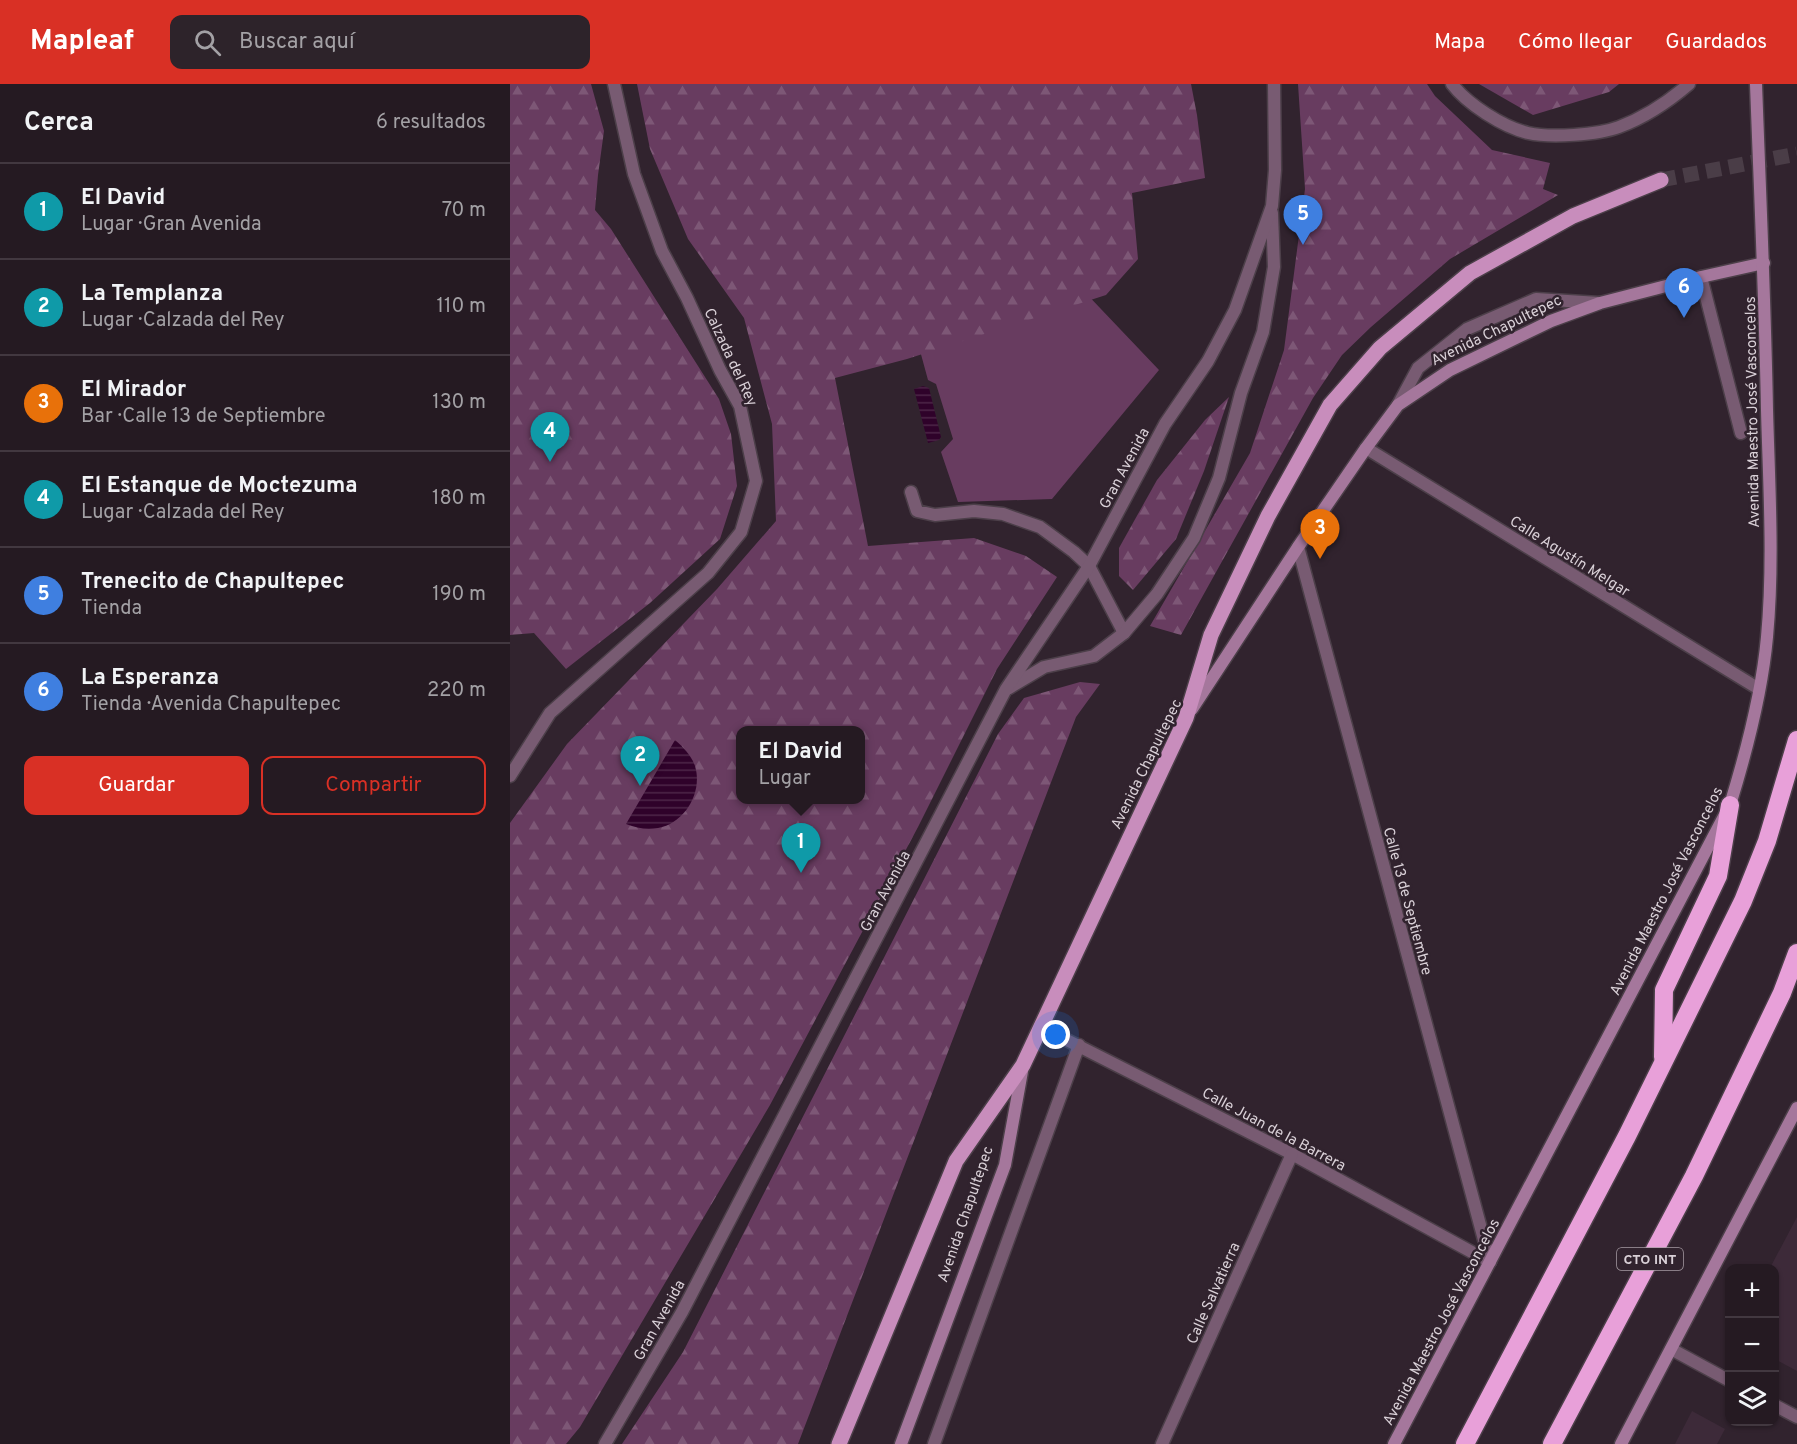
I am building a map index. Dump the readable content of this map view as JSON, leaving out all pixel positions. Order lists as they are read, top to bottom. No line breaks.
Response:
{"streets":{"highway":["CTO INT"],"main road":["Avenida Chapultepec","Avenida Maestro José Vasconcelos"],"street":["Calzada del Rey","Gran Avenida","Calle Agustín Melgar","Calle 13 de Septiembre","Calle Juan de la Barrera","Calle Salvatierra"]},"crossings":[["Avenida Chapultepec","Avenida Maestro José Vasconcelos"],["Avenida Chapultepec","Calle Agustín Melgar"],["Avenida Chapultepec","Calle 13 de Septiembre"],["Avenida Chapultepec","Calle Juan de la Barrera"],["Avenida Maestro José Vasconcelos","Calle Agustín Melgar"],["Avenida Maestro José Vasconcelos","Calle 13 de Septiembre"],["Avenida Maestro José Vasconcelos","Calle Juan de la Barrera"],["Calle 13 de Septiembre","Calle Juan de la Barrera"],["Calle Juan de la Barrera","Calle Salvatierra"]],"page":{"header":"Mapleaf","search":"Buscar aquí","nav":["Mapa","Cómo llegar","Guardados"],"heading":["Cerca","6 resultados"],"list":[{"mark":"1","name":"El David","note":"Lugar · Gran Avenida","value":"70 m"},{"mark":"2","name":"La Templanza","note":"Lugar · Calzada del Rey","value":"110 m"},{"mark":"3","name":"El Mirador","note":"Bar · Calle 13 de Septiembre","value":"130 m"},{"mark":"4","name":"El Estanque de Moctezuma","note":"Lugar · Calzada del Rey","value":"180 m"},{"mark":"5","name":"Trenecito de Chapultepec","note":"Tienda","value":"190 m"},{"mark":"6","name":"La Esperanza","note":"Tienda · Avenida Chapultepec","value":"220 m"}],"pins":["5","6","4","3","2","1"],"popup":["El David","Lugar"],"buttons":["Guardar","Compartir"],"map_buttons":["+","−"]}}
